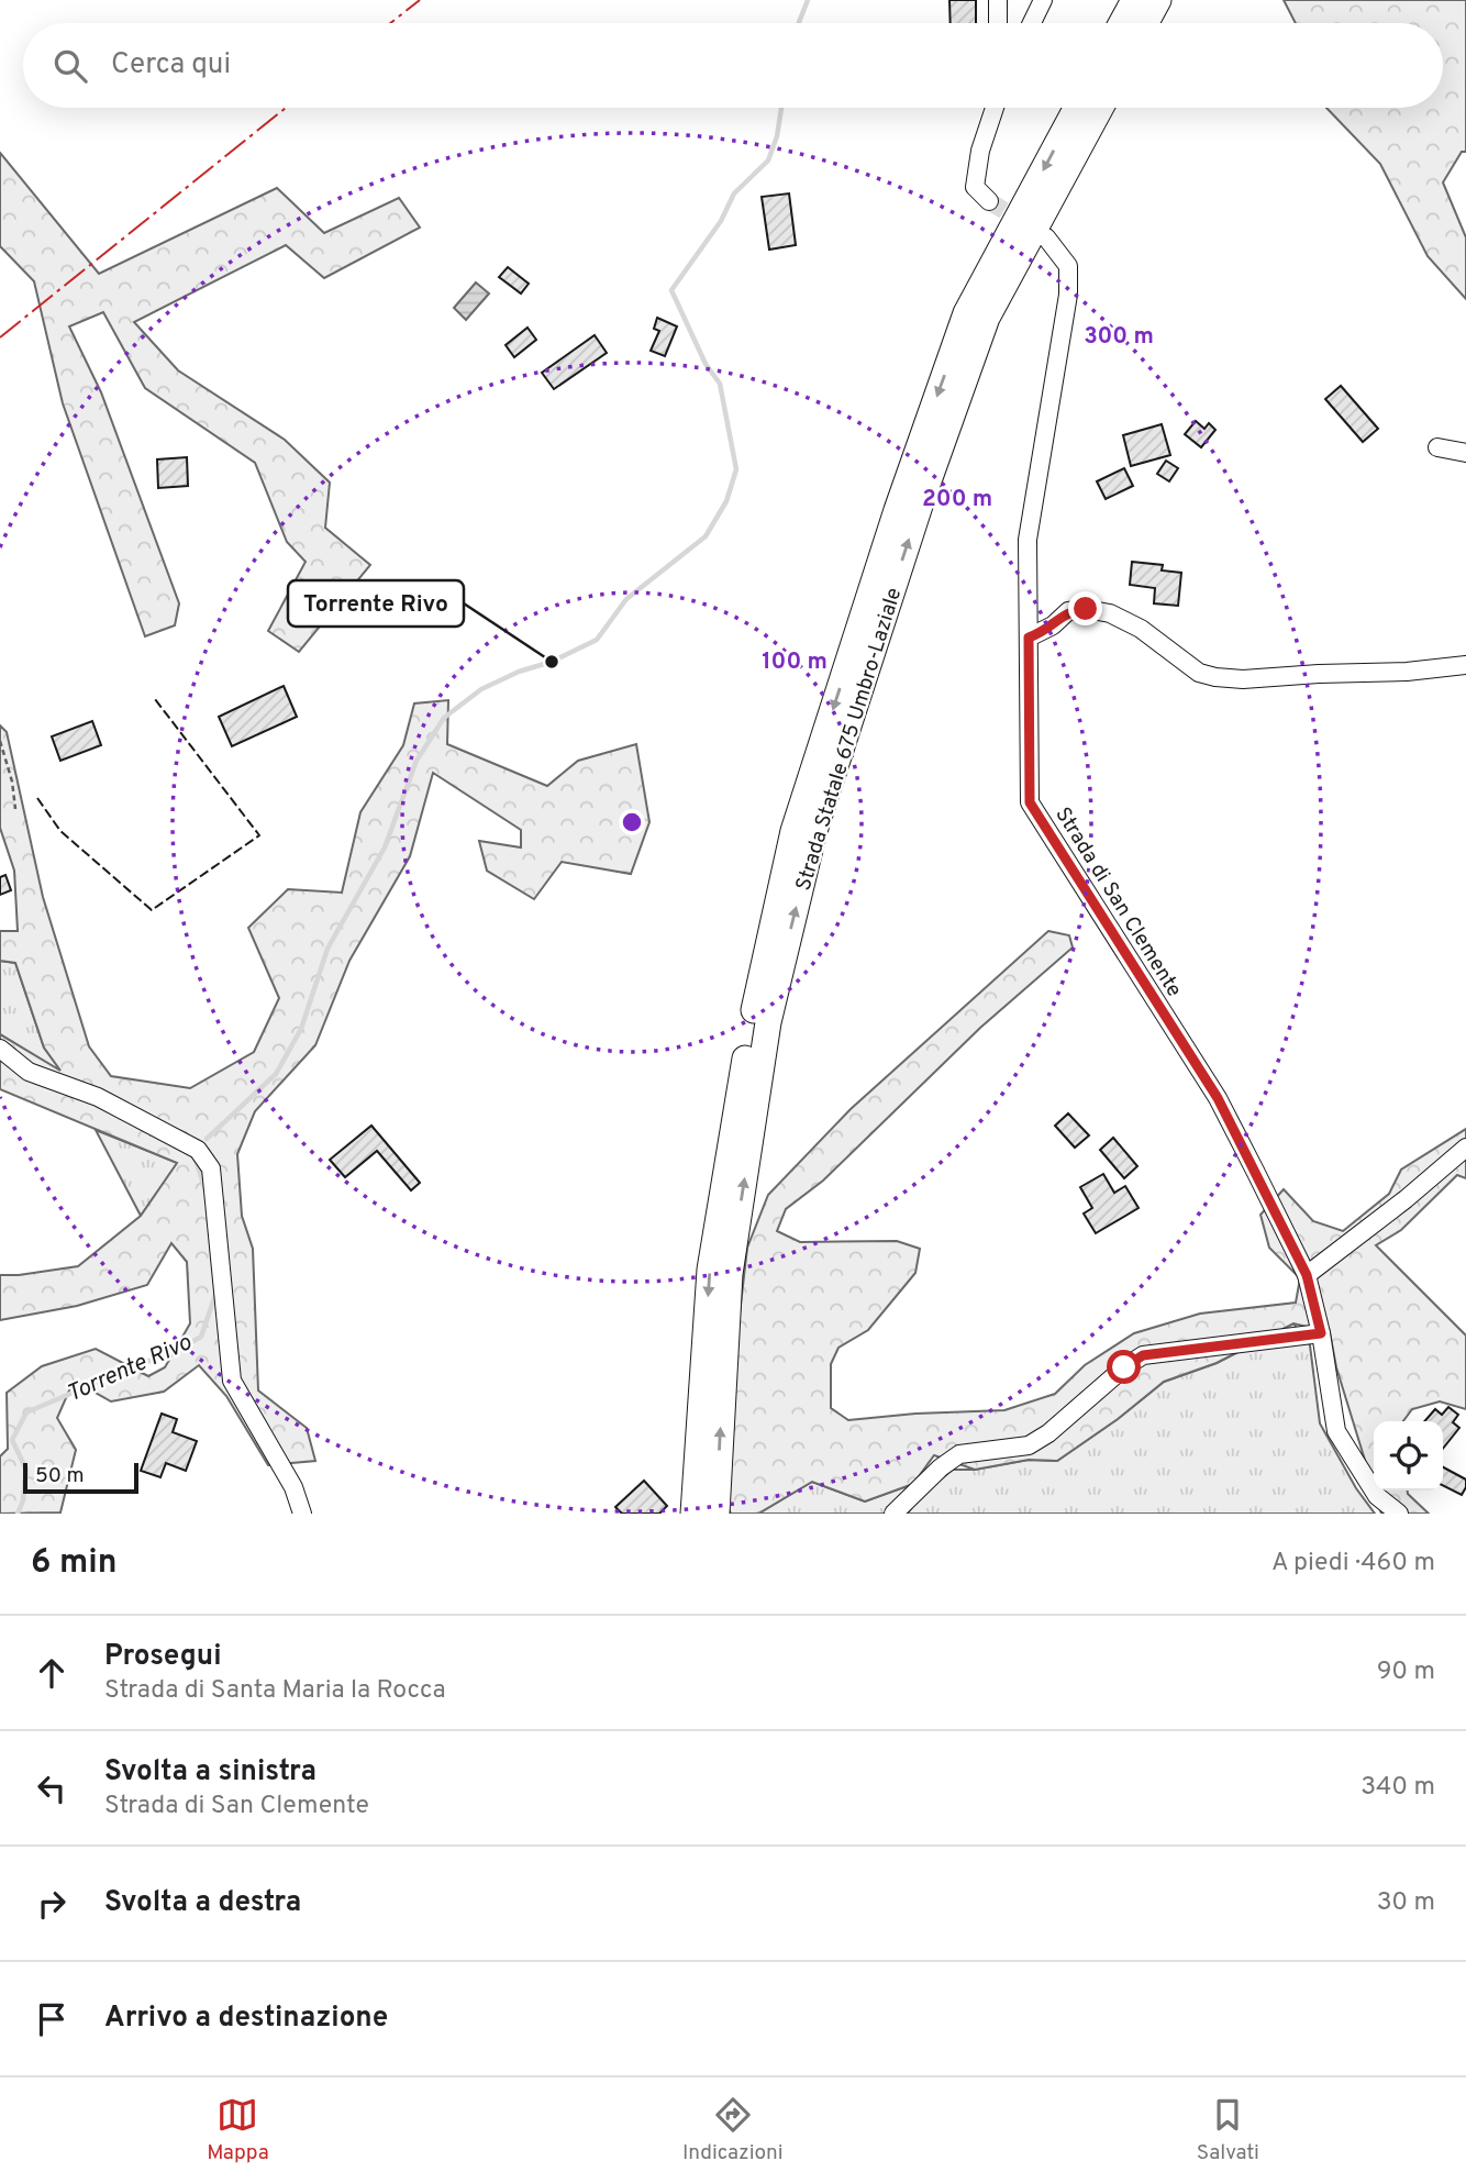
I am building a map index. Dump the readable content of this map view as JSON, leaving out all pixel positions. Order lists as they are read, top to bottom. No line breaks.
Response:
{"streets":{"highway":["Strada Statale 675 Umbro-Laziale"],"street":["Strada di San Clemente"]},"water":["Torrente Rivo"],"places":["Torrente Rivo"],"scale_bar":"50 m","page":{"search":"Cerca qui","scale":"50 m","heading":["6 min","A piedi · 460 m"],"list":[["Prosegui","Strada di Santa Maria la Rocca","90 m"],["Svolta a sinistra","Strada di San Clemente","340 m"],["Svolta a destra","30 m"],"Arrivo a destinazione"],"nav":["Mappa","Indicazioni","Salvati"]},"rings":["300 m","200 m","100 m"]}
